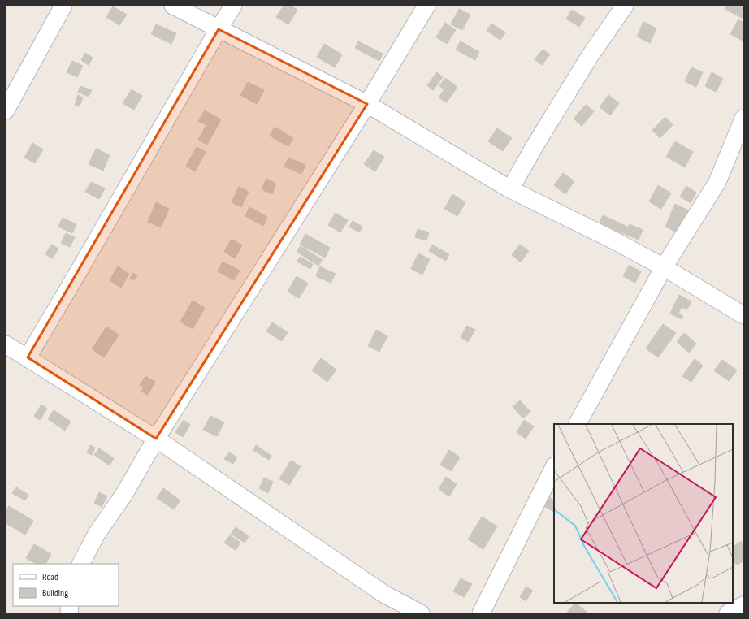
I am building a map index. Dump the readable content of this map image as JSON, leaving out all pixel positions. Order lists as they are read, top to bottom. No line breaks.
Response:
{"legend":["Road","Building"]}
